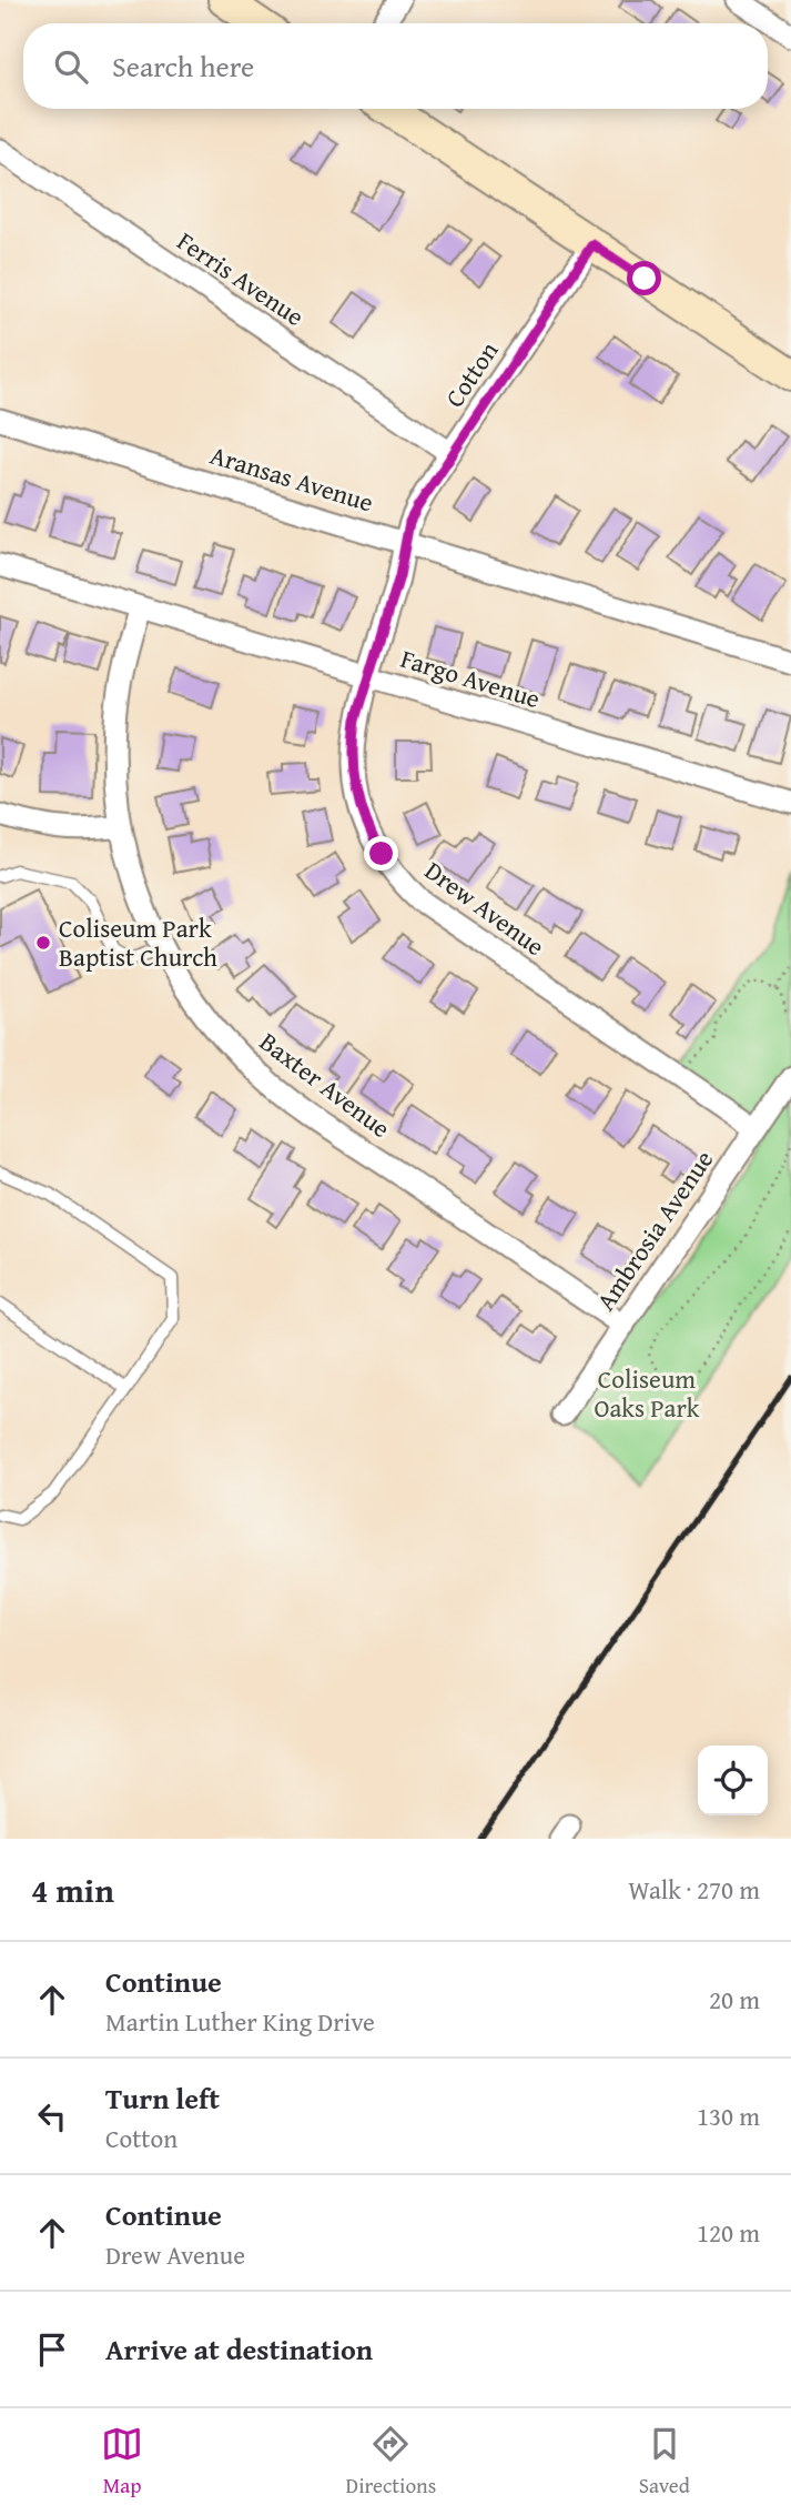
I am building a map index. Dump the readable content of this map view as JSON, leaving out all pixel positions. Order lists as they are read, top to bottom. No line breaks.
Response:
{"streets":{"street":["Ferris Avenue","Cotton","Aransas Avenue","Fargo Avenue","Drew Avenue","Baxter Avenue","Ambrosia Avenue"]},"crossings":[["Ferris Avenue","Cotton"],["Cotton","Aransas Avenue"],["Cotton","Drew Avenue"],["Aransas Avenue","Drew Avenue"],["Fargo Avenue","Drew Avenue"],["Fargo Avenue","Baxter Avenue"],["Drew Avenue","Ambrosia Avenue"],["Baxter Avenue","Ambrosia Avenue"]],"parks":["Coliseum Oaks Park"],"places":["Coliseum Park Baptist Church"],"page":{"search":"Search here","heading":["4 min","Walk · 270 m"],"list":[["Continue","Martin Luther King Drive","20 m"],["Turn left","Cotton","130 m"],["Continue","Drew Avenue","120 m"],"Arrive at destination"],"nav":["Map","Directions","Saved"]}}
